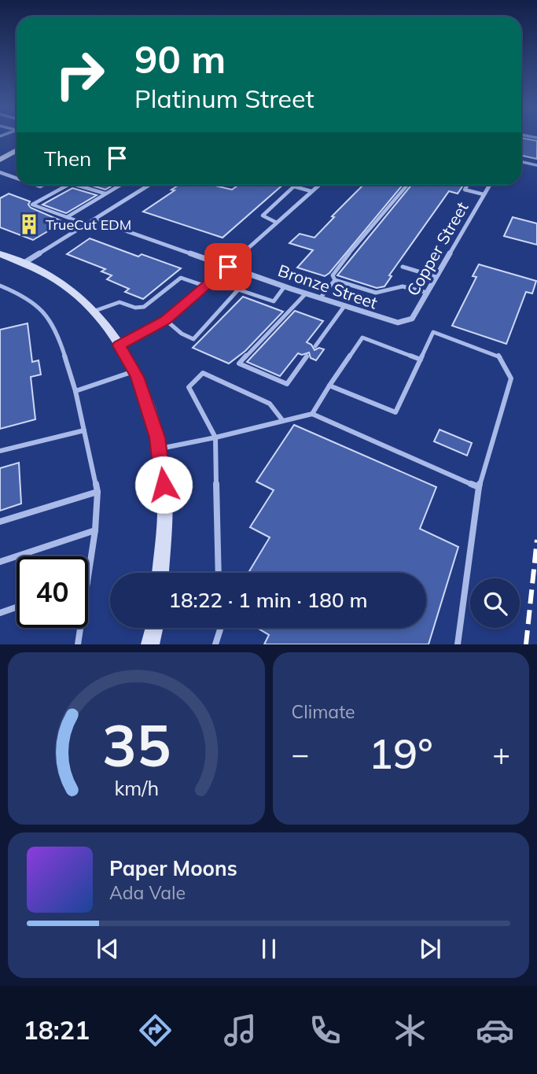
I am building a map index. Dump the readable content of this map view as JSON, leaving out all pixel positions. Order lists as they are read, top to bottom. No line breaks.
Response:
{"streets":{"street":["Copper Street","Bronze Street"]},"crossings":[["Copper Street","Bronze Street"]],"places":{"building":["TrueCut EDM"]},"page":{"turn":["90 m","Platinum Street"],"then":"Then","limit":"40","trip":"18:22 · 1 min · 180 m","tile":"Climate","heat":["−","19°","+"],"song":["Paper Moons","Ada Vale"],"tabs":"18:21","gauge":["35","km/h"]}}
